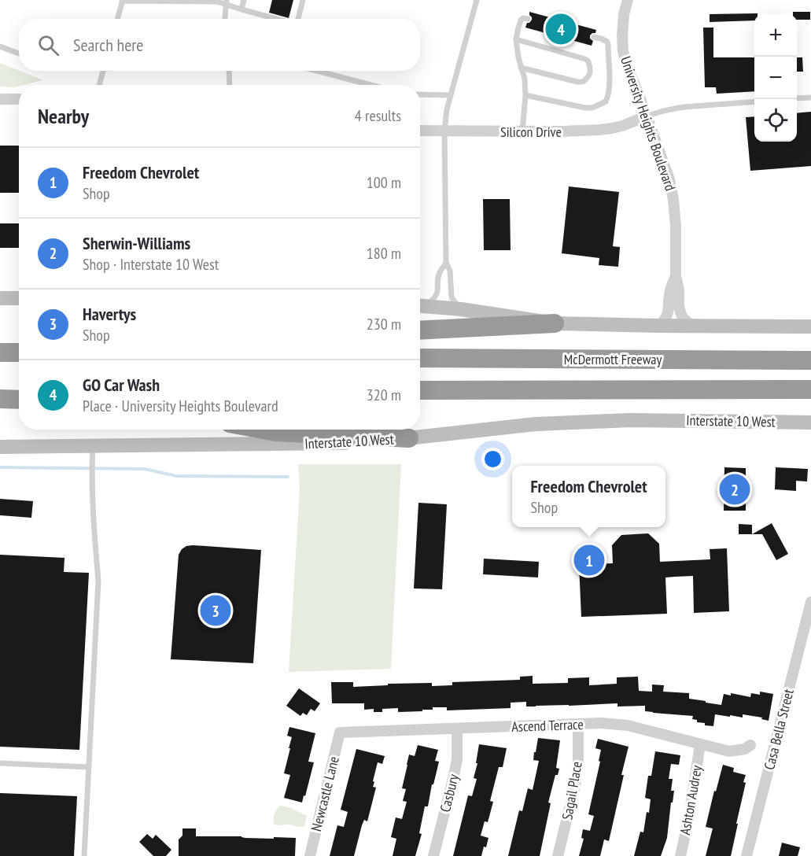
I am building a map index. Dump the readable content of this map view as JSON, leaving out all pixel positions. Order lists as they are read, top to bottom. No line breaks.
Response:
{"streets":{"highway":["McDermott Freeway"],"main road":["Interstate 10 West"],"street":["University Heights Boulevard","Silicon Drive","Ascend Terrace","Casa Bella Street","Sagail Place","Casbury","Newcastle Lane","Ashton Audrey"]},"crossings":[["University Heights Boulevard","Silicon Drive"],["Ascend Terrace","Sagail Place"],["Ascend Terrace","Casbury"],["Ascend Terrace","Newcastle Lane"],["Ascend Terrace","Ashton Audrey"]],"page":{"pins":["4","2","1","3"],"map_buttons":["+","−"],"search":"Search here","heading":["Nearby","4 results"],"list":[{"mark":"1","name":"Freedom Chevrolet","note":"Shop","value":"100 m"},{"mark":"2","name":"Sherwin-Williams","note":"Shop · Interstate 10 West","value":"180 m"},{"mark":"3","name":"Havertys","note":"Shop","value":"230 m"},{"mark":"4","name":"GO Car Wash","note":"Place · University Heights Boulevard","value":"320 m"}],"popup":["Freedom Chevrolet","Shop"]}}
